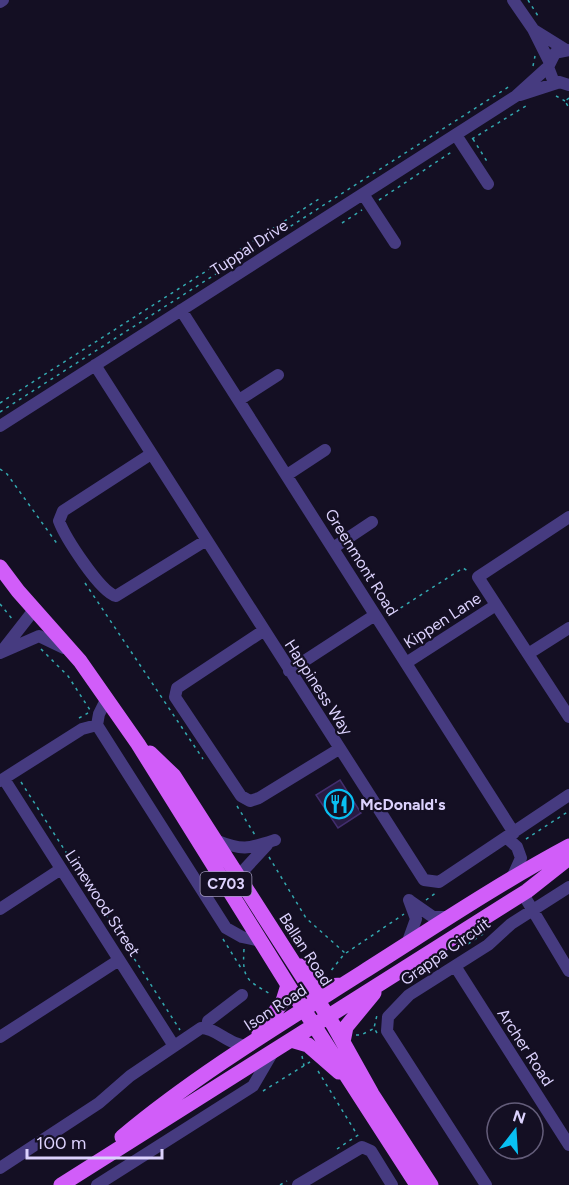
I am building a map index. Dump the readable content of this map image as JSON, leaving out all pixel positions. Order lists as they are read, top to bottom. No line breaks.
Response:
{"streets":{"main road":["C703","Ballan Road","Ison Road"],"street":["Tuppal Drive","Greenmont Road","Kippen Lane","Happiness Way","Limewood Street","Grappa Circuit","Archer Road"]},"crossings":[["Tuppal Drive","Greenmont Road"],["Tuppal Drive","Happiness Way"],["Greenmont Road","Kippen Lane"],["Greenmont Road","Happiness Way"],["Greenmont Road","Ison Road"],["Ballan Road","Ison Road"],["Grappa Circuit","Archer Road"]],"places":{"restaurant":["McDonald's"]},"scale_bar":"100 m","north":"top"}
